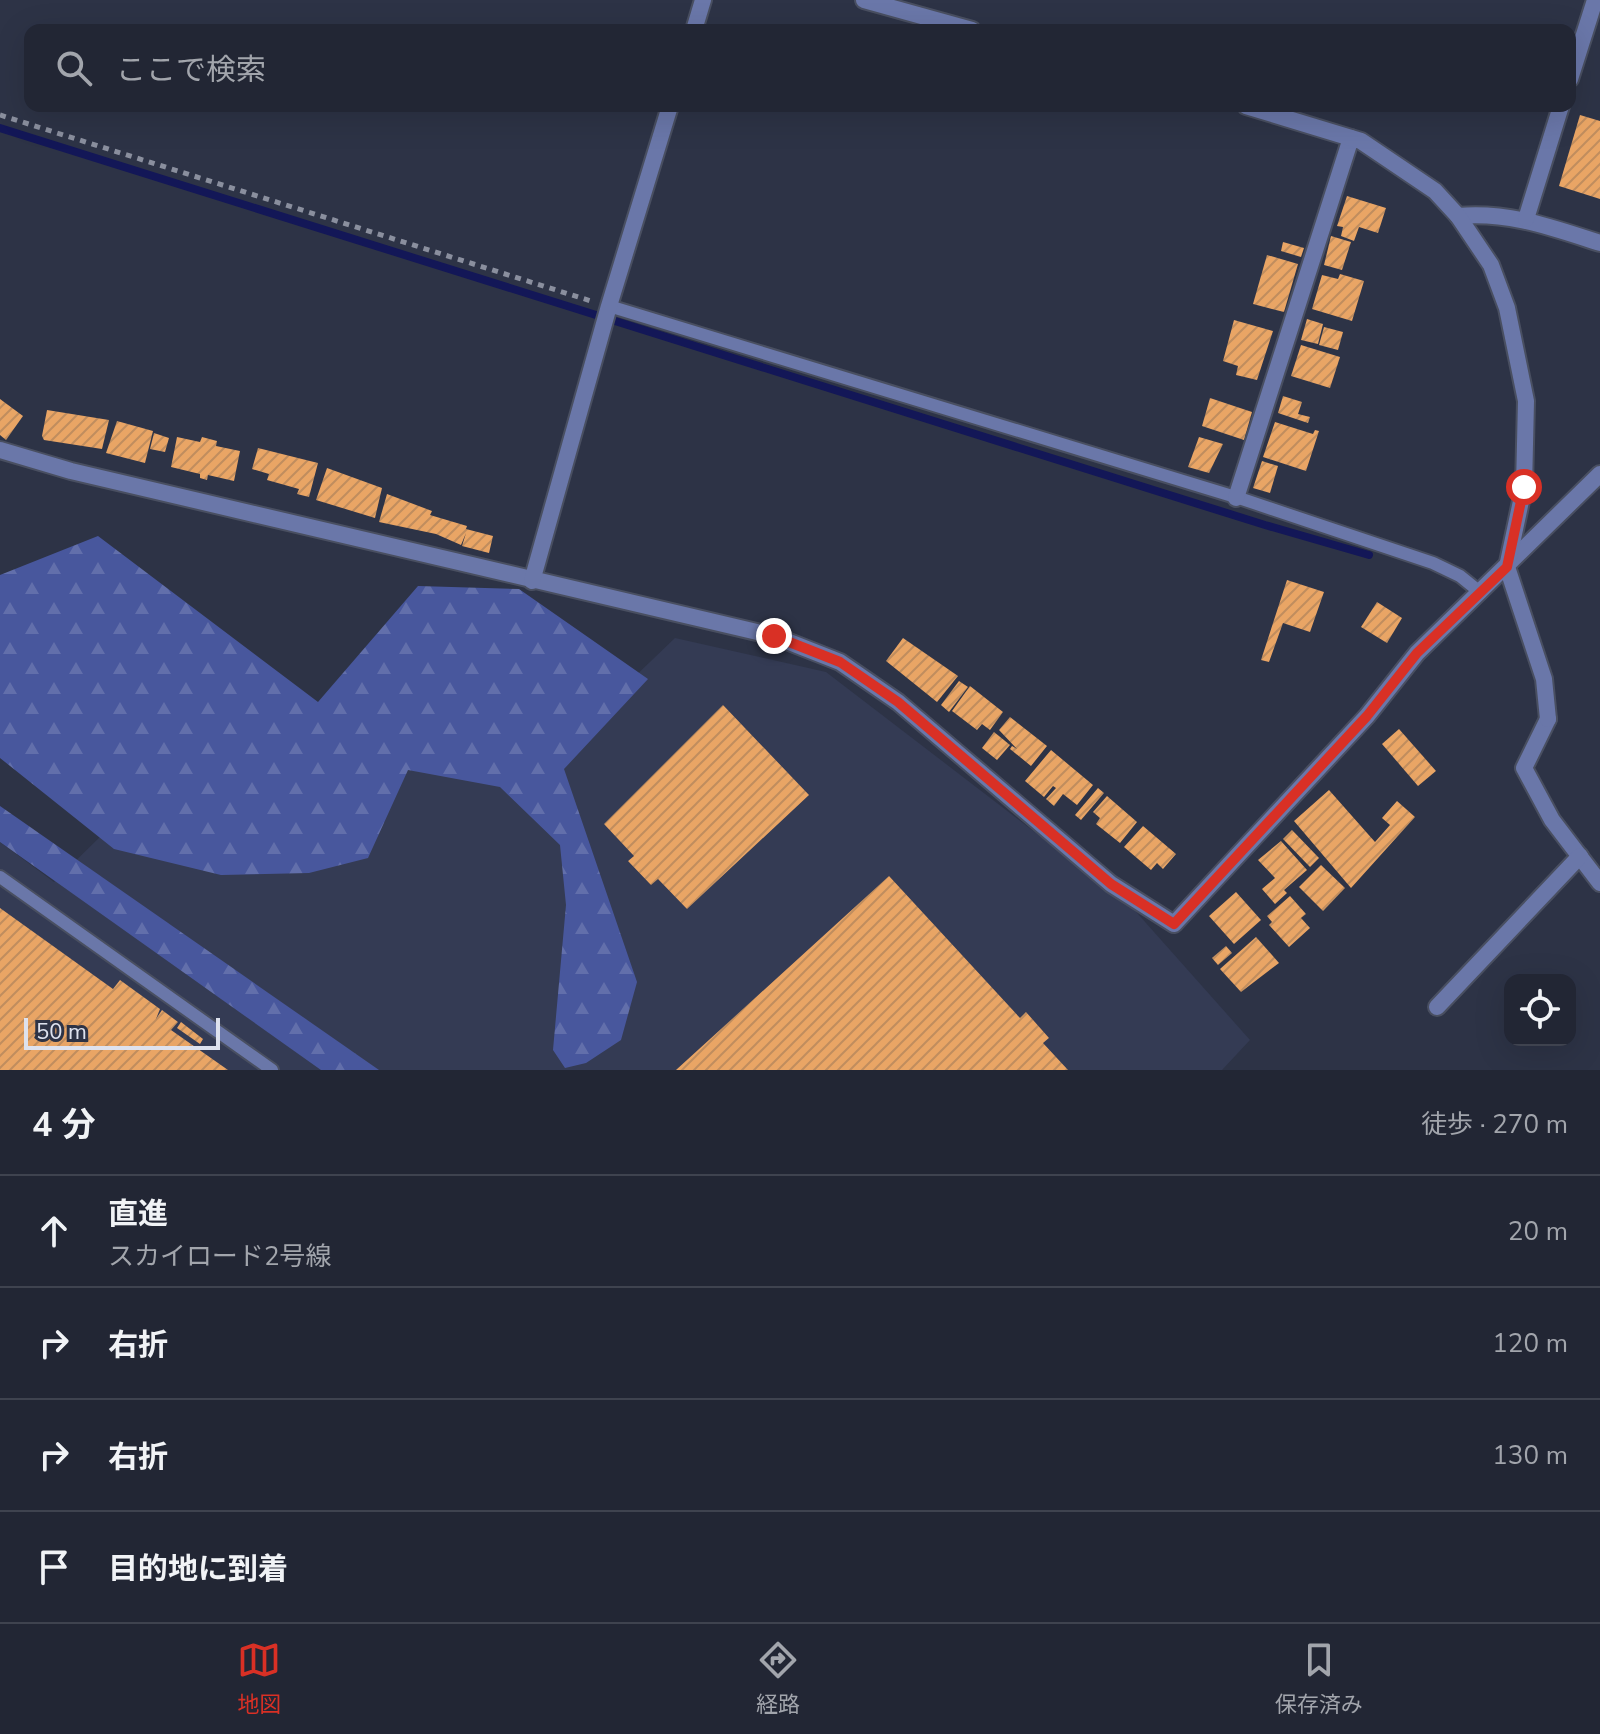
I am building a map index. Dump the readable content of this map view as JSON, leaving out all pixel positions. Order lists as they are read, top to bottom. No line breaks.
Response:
{"scale_bar":"50 m","page":{"search":"ここで検索","scale":"50 m","heading":["4 分","徒歩 · 270 m"],"list":[["直進","スカイロード2号線","20 m"],["右折","120 m"],["右折","130 m"],"目的地に到着"],"nav":["地図","経路","保存済み"]}}
